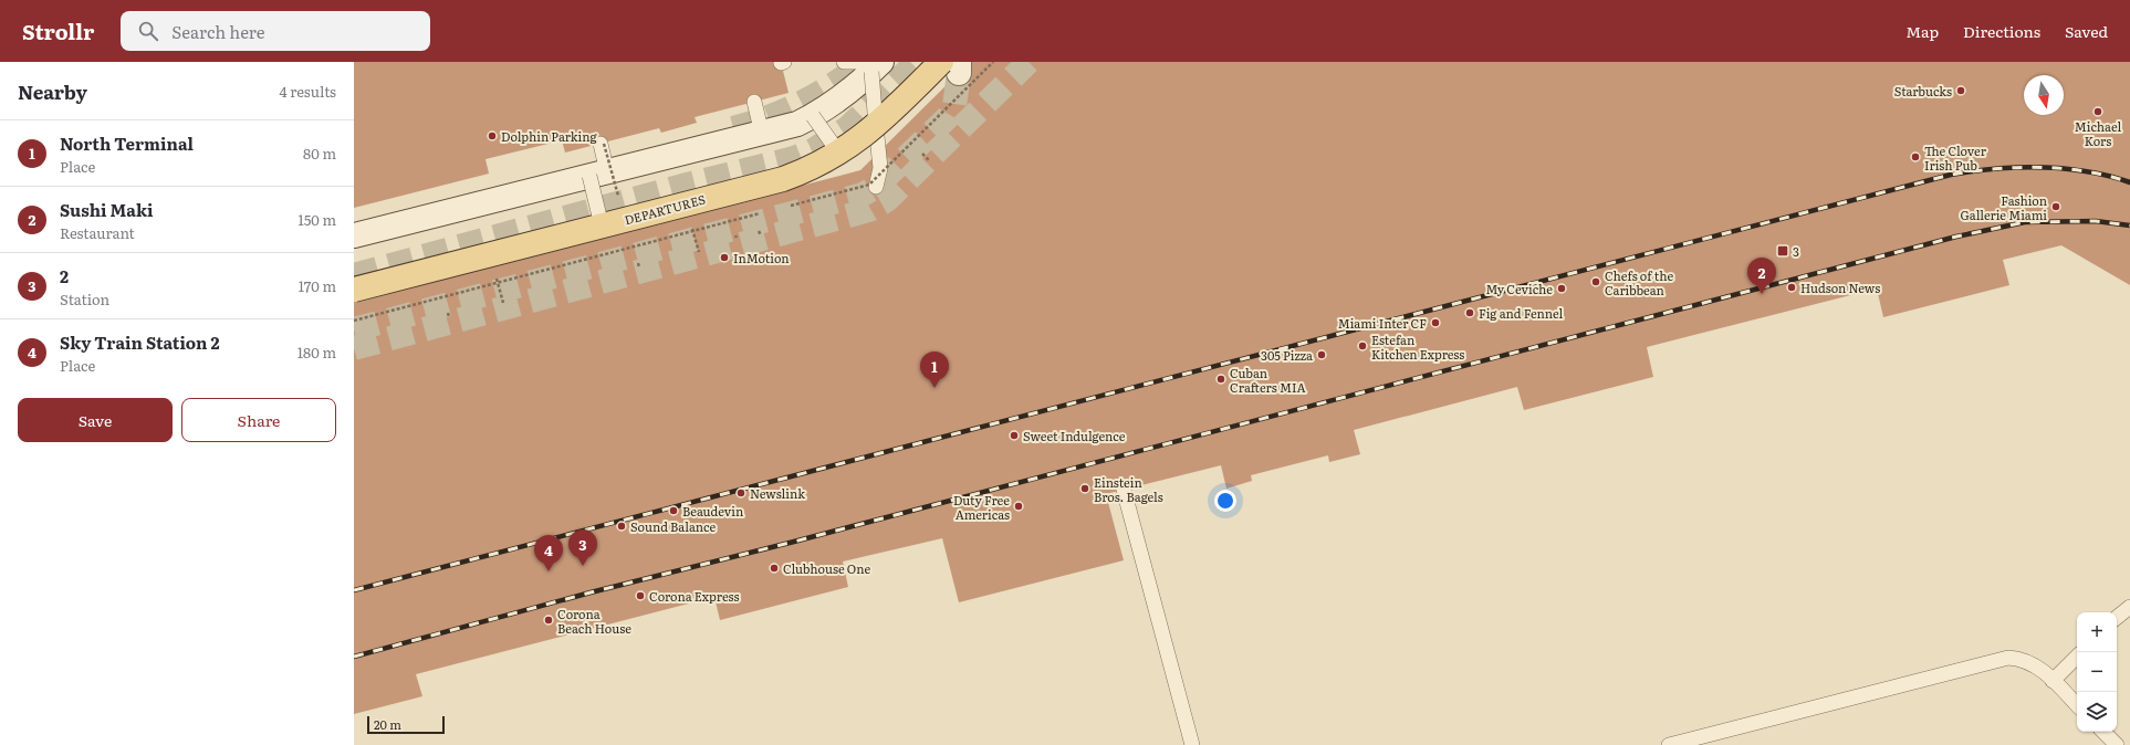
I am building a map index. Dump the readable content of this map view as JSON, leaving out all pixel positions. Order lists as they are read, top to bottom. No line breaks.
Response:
{"streets":{"main road":["DEPARTURES"]},"places":{"other":["Starbucks","Michael Kors","Dolphin Parking","The Clover Irish Pub","Fashion Gallerie Miami","InMotion","Chefs of the Caribbean","Hudson News","My Ceviche","Fig and Fennel","Miami Inter CF","Estefan Kitchen Express","305 Pizza","Cuban Crafters MIA","Sweet Indulgence","Einstein Bros. Bagels","Newslink","Duty Free Americas","Beaudevin","Sound Balance","Clubhouse One","Corona Express","Corona Beach House"],"transit":["3"]},"scale_bar":"20 m","north":"bottom","page":{"header":"Strollr","search":"Search here","nav":["Map","Directions","Saved"],"heading":["Nearby","4 results"],"list":[{"mark":"1","name":"North Terminal","note":"Place","value":"80 m"},{"mark":"2","name":"Sushi Maki","note":"Restaurant","value":"150 m"},{"mark":"3","name":"2","note":"Station","value":"170 m"},{"mark":"4","name":"Sky Train Station 2","note":"Place","value":"180 m"}],"pins":["2","1","3","4"],"buttons":["Save","Share"],"map_buttons":["+","−"],"scale":"20 m"}}
